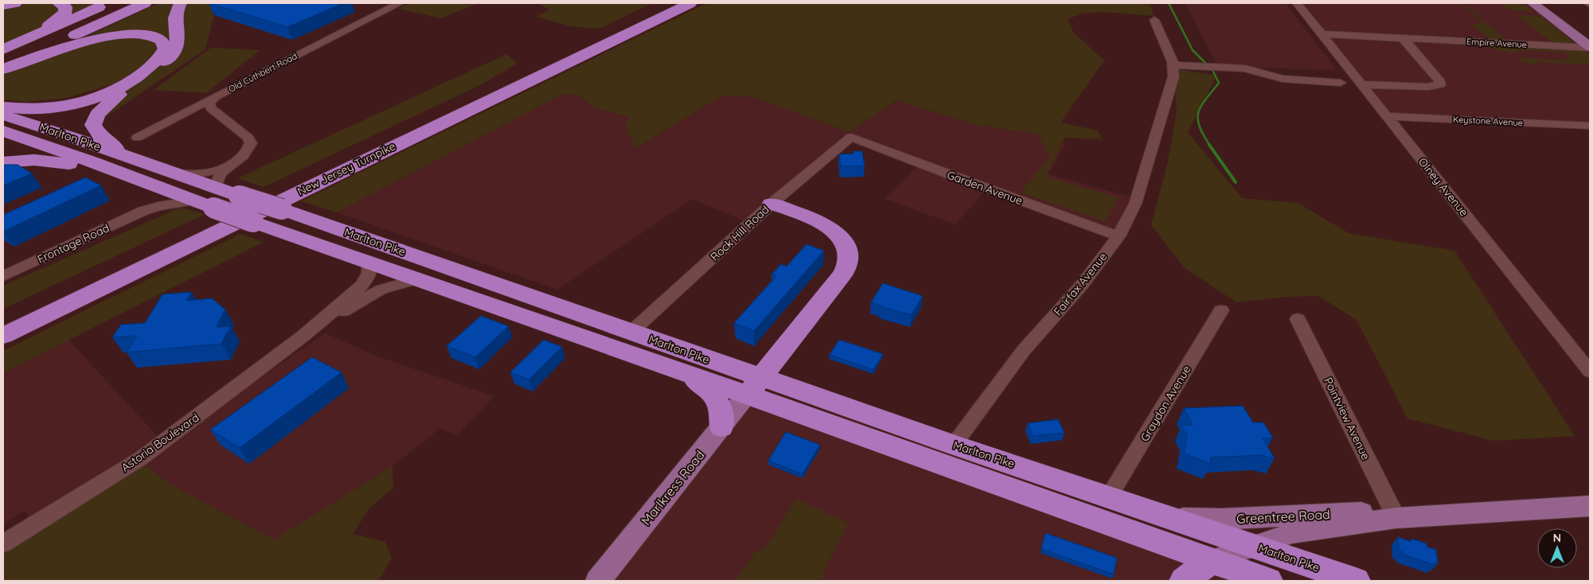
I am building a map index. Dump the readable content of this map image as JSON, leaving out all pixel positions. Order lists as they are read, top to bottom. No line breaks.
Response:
{"streets":{"highway":["Marlton Pike","New Jersey Turnpike"],"main road":["Marlkress Road","Greentree Road"],"street":["Empire Avenue","Old Cuthbert Road","Keystone Avenue","Olney Avenue","Garden Avenue","Rock Hill Road","Frontage Road","Fairfax Avenue","Graydon Avenue","Pointview Avenue","Astoria Boulevard"]},"crossings":[["Empire Avenue","Olney Avenue"],["Old Cuthbert Road","Marlton Pike"],["Keystone Avenue","Olney Avenue"],["Marlton Pike","Rock Hill Road"],["Marlton Pike","Frontage Road"],["Marlton Pike","Fairfax Avenue"],["Marlton Pike","Graydon Avenue"],["Marlton Pike","Astoria Boulevard"],["Marlton Pike","Marlkress Road"],["Marlton Pike","Greentree Road"],["Garden Avenue","Rock Hill Road"],["Garden Avenue","Fairfax Avenue"],["Pointview Avenue","Greentree Road"]],"north":"top"}
